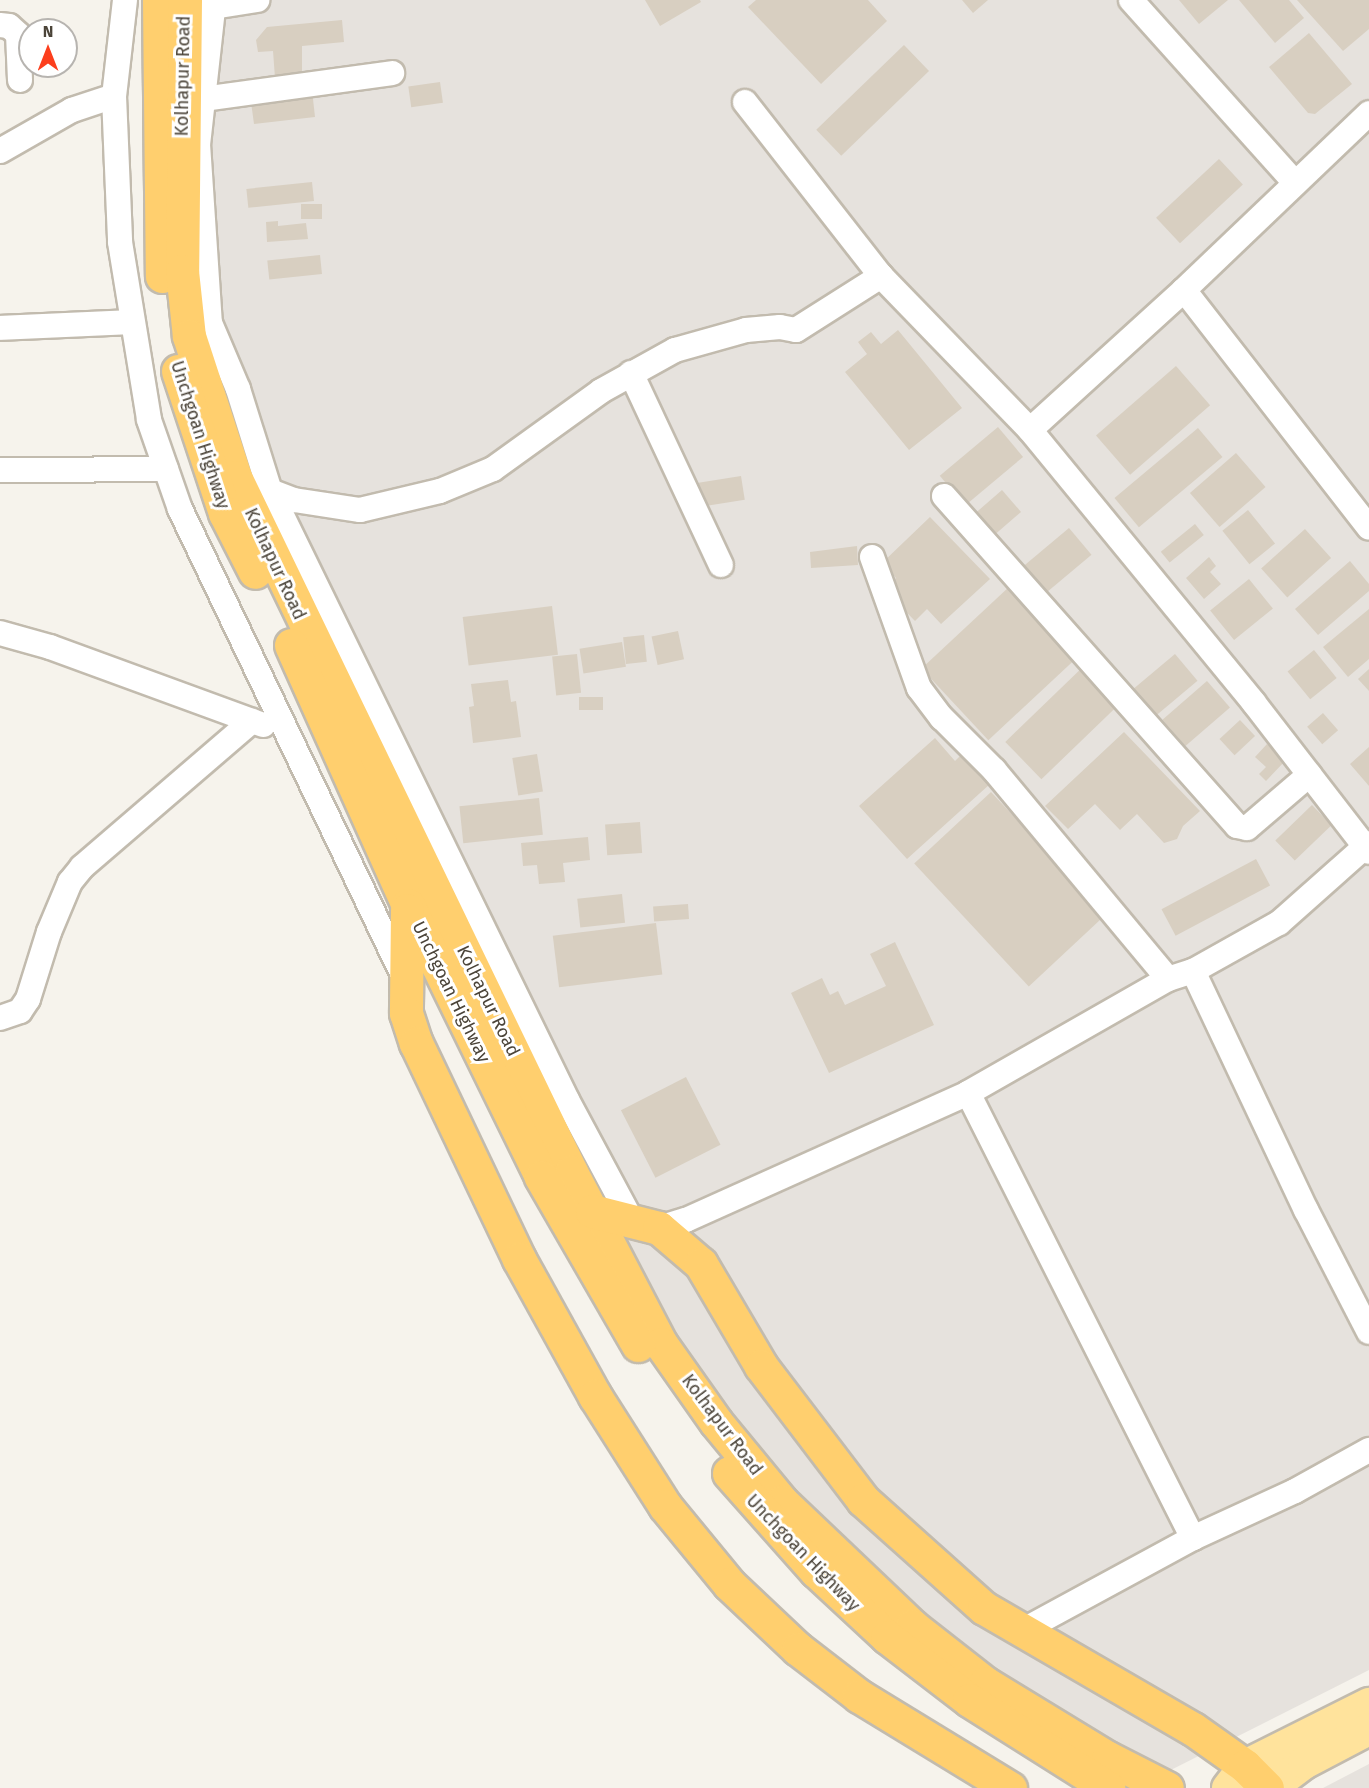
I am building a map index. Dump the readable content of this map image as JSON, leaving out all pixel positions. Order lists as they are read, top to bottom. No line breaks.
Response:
{"streets":{"highway":["Kolhapur Road","Unchgoan Highway"]},"north":"top"}
